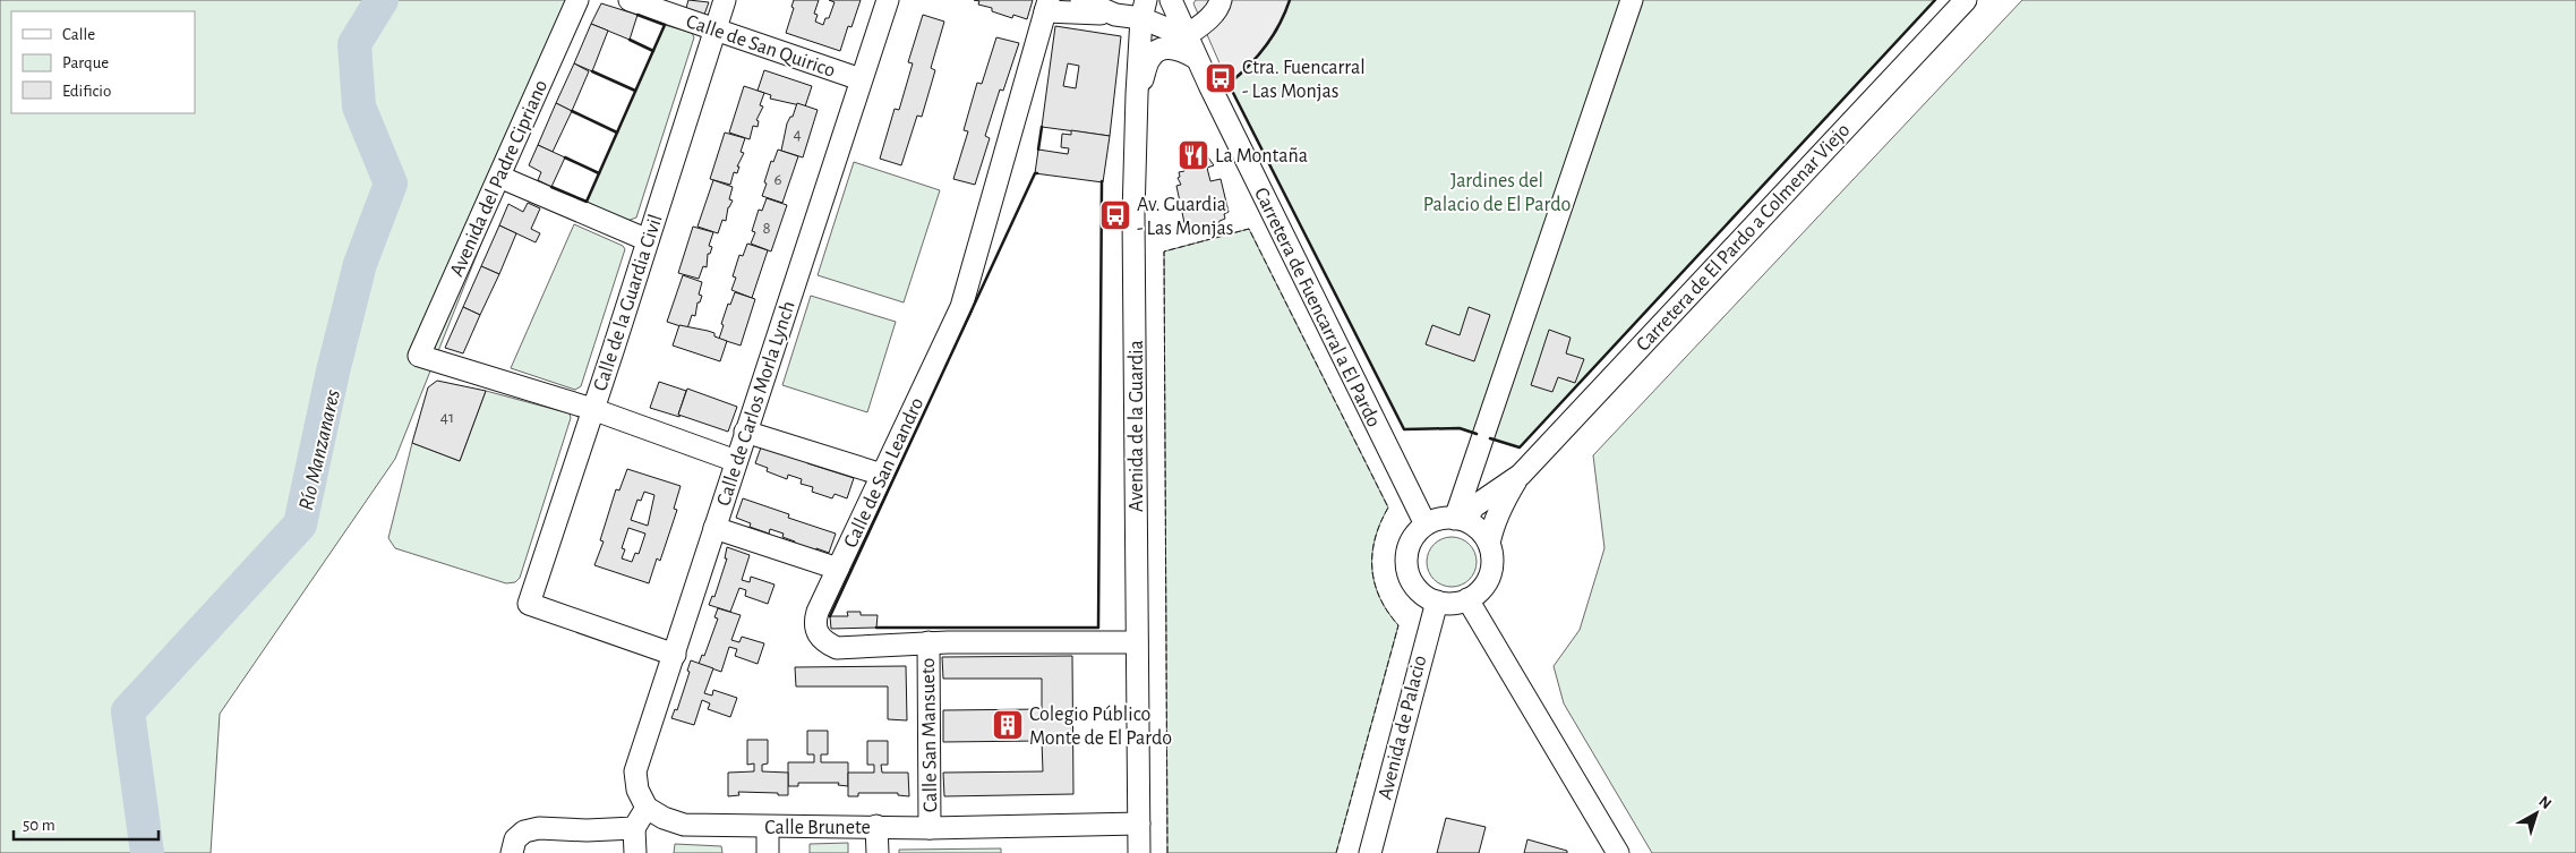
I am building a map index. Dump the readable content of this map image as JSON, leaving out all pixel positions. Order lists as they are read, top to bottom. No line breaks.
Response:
{"streets":{"street":["Calle de San Quirico","Avenida del Padre Cipriano","Carretera de El Pardo a Colmenar Viejo","Calle de la Guardia Civil","Carretera de Fuencarral a El Pardo","Calle de Carlos Morla Lynch","Avenida de la Guardia","Calle de San Leandro","Avenida de Palacio","Calle San Mansueto","Calle Brunete"]},"crossings":[["Calle de San Quirico","Calle de la Guardia Civil"],["Calle de San Quirico","Calle de Carlos Morla Lynch"],["Avenida del Padre Cipriano","Calle de la Guardia Civil"],["Calle de la Guardia Civil","Calle de Carlos Morla Lynch"],["Carretera de Fuencarral a El Pardo","Avenida de Palacio"],["Calle de Carlos Morla Lynch","Calle Brunete"],["Avenida de la Guardia","Calle de San Leandro"],["Avenida de la Guardia","Calle Brunete"],["Calle de San Leandro","Calle San Mansueto"],["Calle San Mansueto","Calle Brunete"]],"water":["Río Manzanares"],"parks":["Jardines del Palacio de El Pardo"],"places":{"bus stop":["Ctra. Fuencarral - Las Monjas","Av. Guardia - Las Monjas"],"restaurant":["La Montaña"],"building":["Colegio Público Monte de El Pardo"]},"house_numbers":["4","6","8","41"],"legend":["Calle","Parque","Edificio"],"scale_bar":"50 m","north":"top right"}
